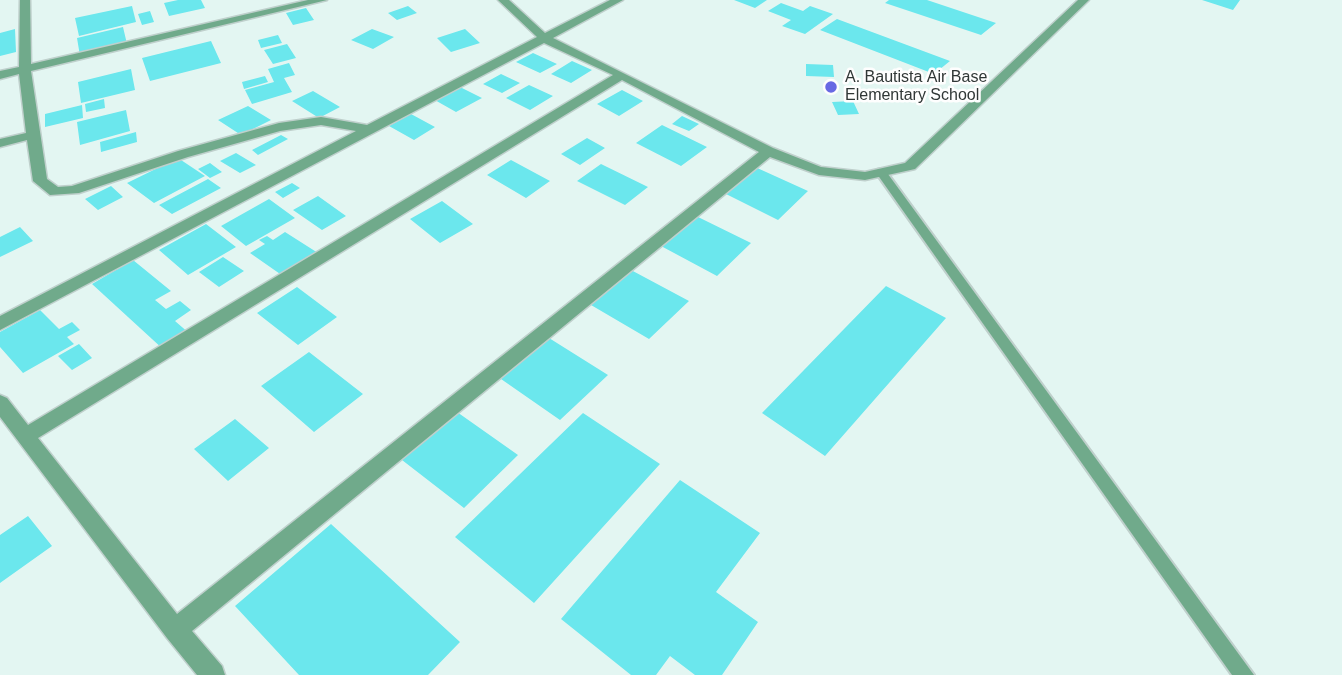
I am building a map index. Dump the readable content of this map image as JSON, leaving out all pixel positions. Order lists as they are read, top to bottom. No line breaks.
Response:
{"places":["A. Bautista Air Base Elementary School"]}
